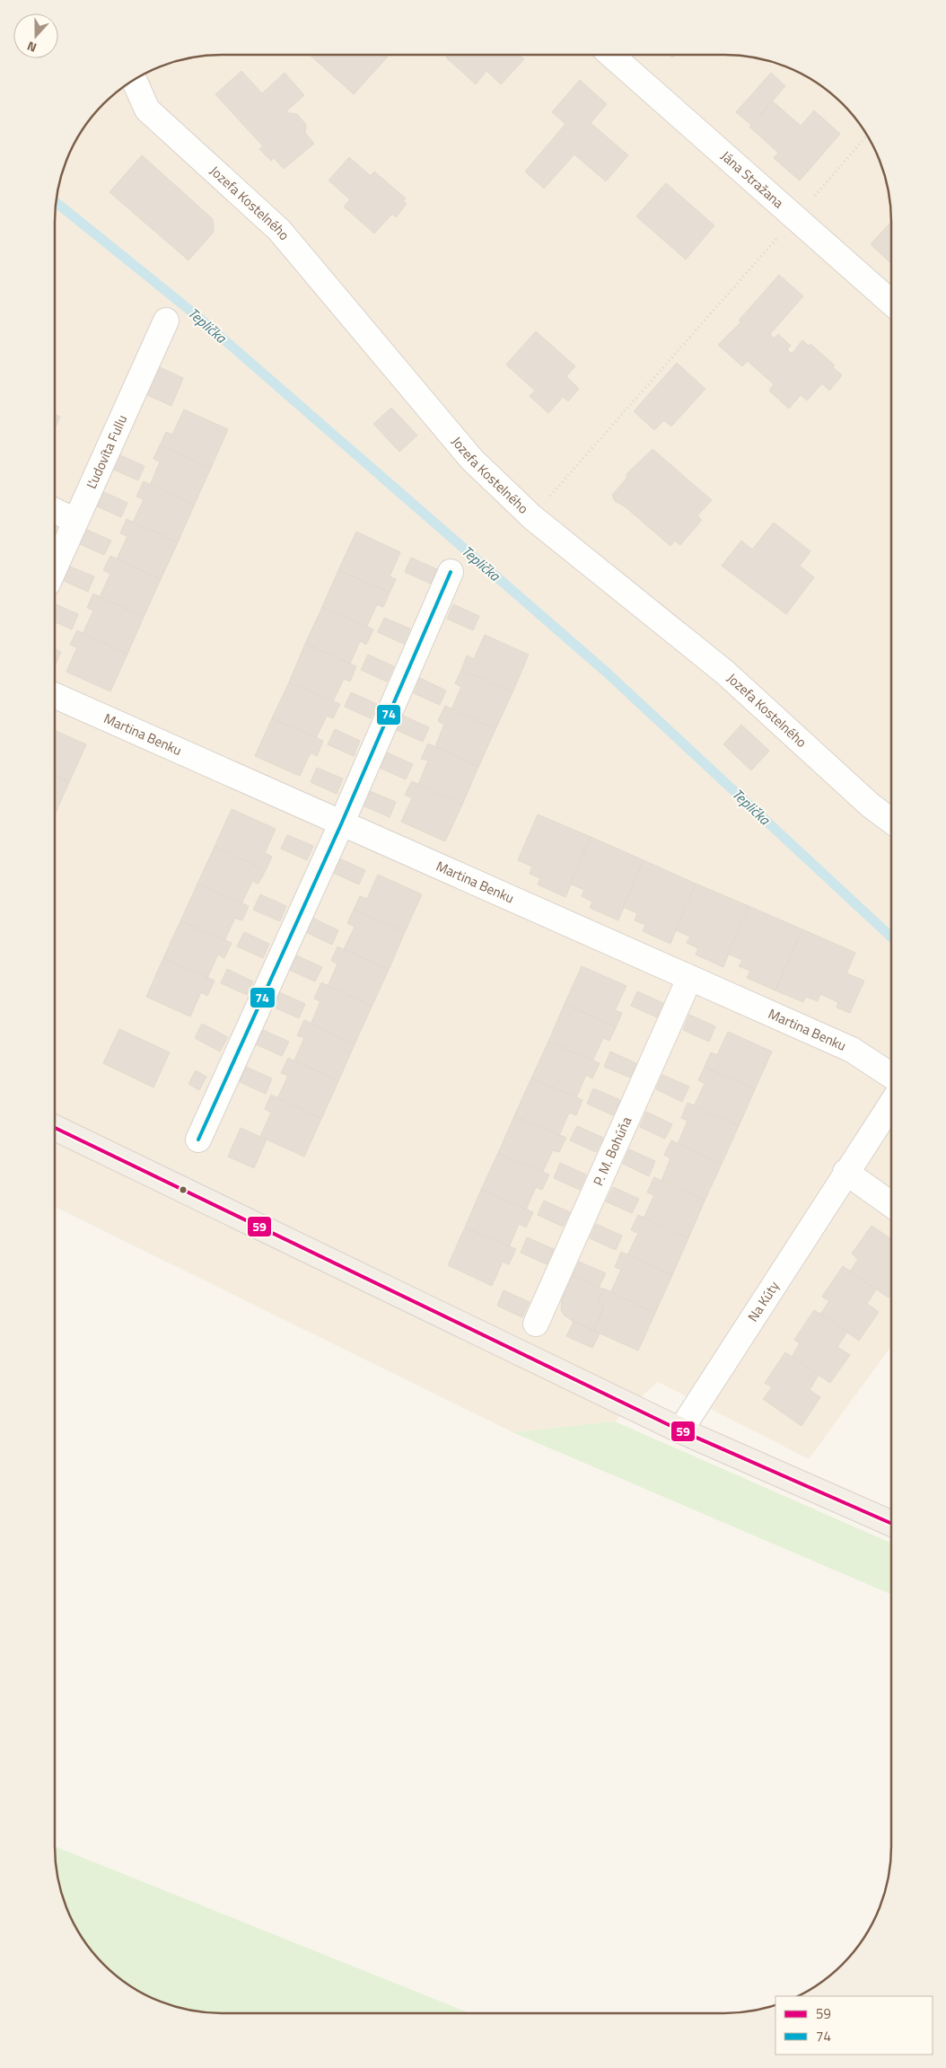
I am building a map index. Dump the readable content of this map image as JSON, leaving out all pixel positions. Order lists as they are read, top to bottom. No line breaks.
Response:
{"streets":{"street":["Jána Stražana","Jozefa Kostelného","Ľudovíta Fullu","Martina Benku","P. M. Bohúňa","Na Kúty"]},"crossings":[["Martina Benku","P. M. Bohúňa"]],"water":["Teplička"],"lines":["transit line 74","transit line 59"],"legend":["59","74"],"north":"bottom"}
